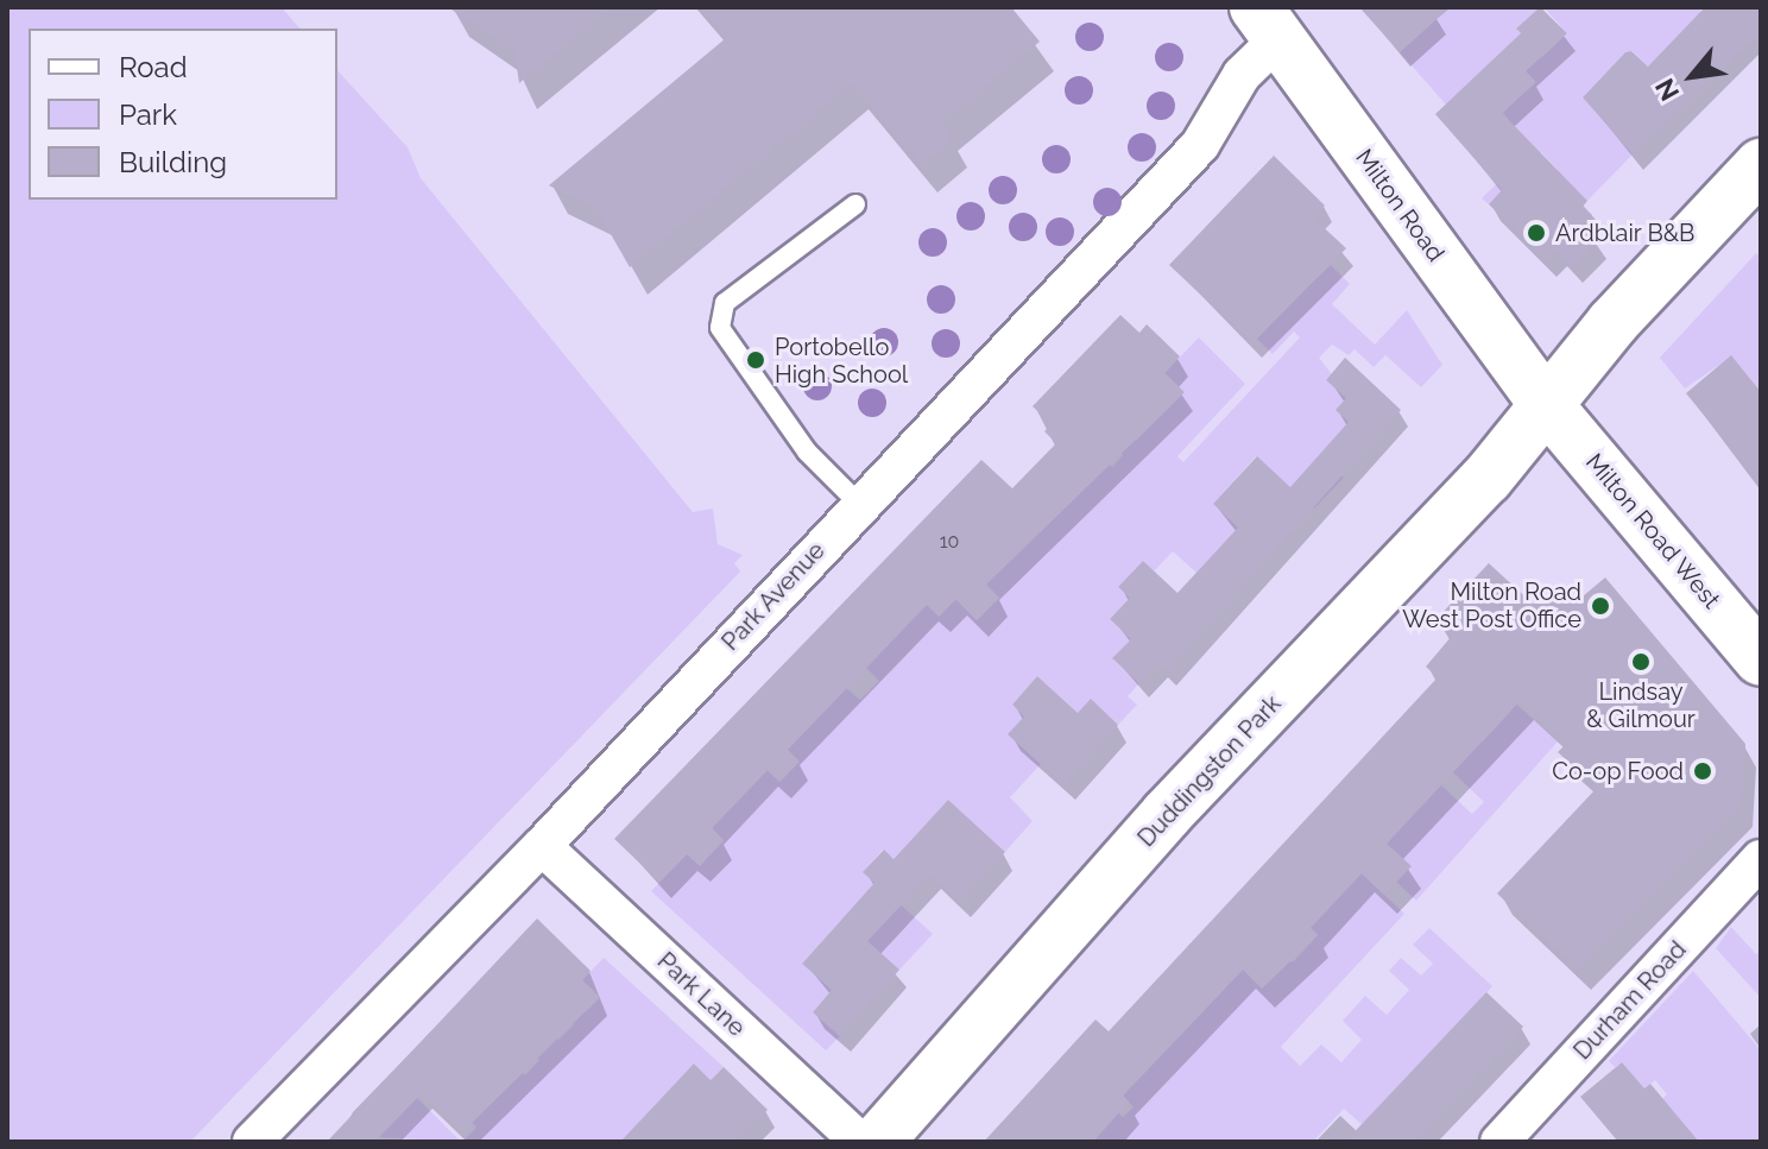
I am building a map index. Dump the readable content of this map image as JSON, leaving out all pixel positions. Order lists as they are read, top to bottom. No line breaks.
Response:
{"streets":{"main road":["Milton Road","Milton Road West","Duddingston Park"],"street":["Park Avenue","Park Lane","Durham Road"]},"crossings":[["Milton Road","Milton Road West"],["Milton Road","Park Avenue"],["Milton Road","Duddingston Park"],["Milton Road West","Duddingston Park"],["Park Avenue","Park Lane"]],"places":["Ardblair B&B","Portobello High School","Milton Road West Post Office","Lindsay & Gilmour","Co-op Food"],"house_numbers":["10"],"legend":["Road","Park","Building"],"north":"bottom left"}
